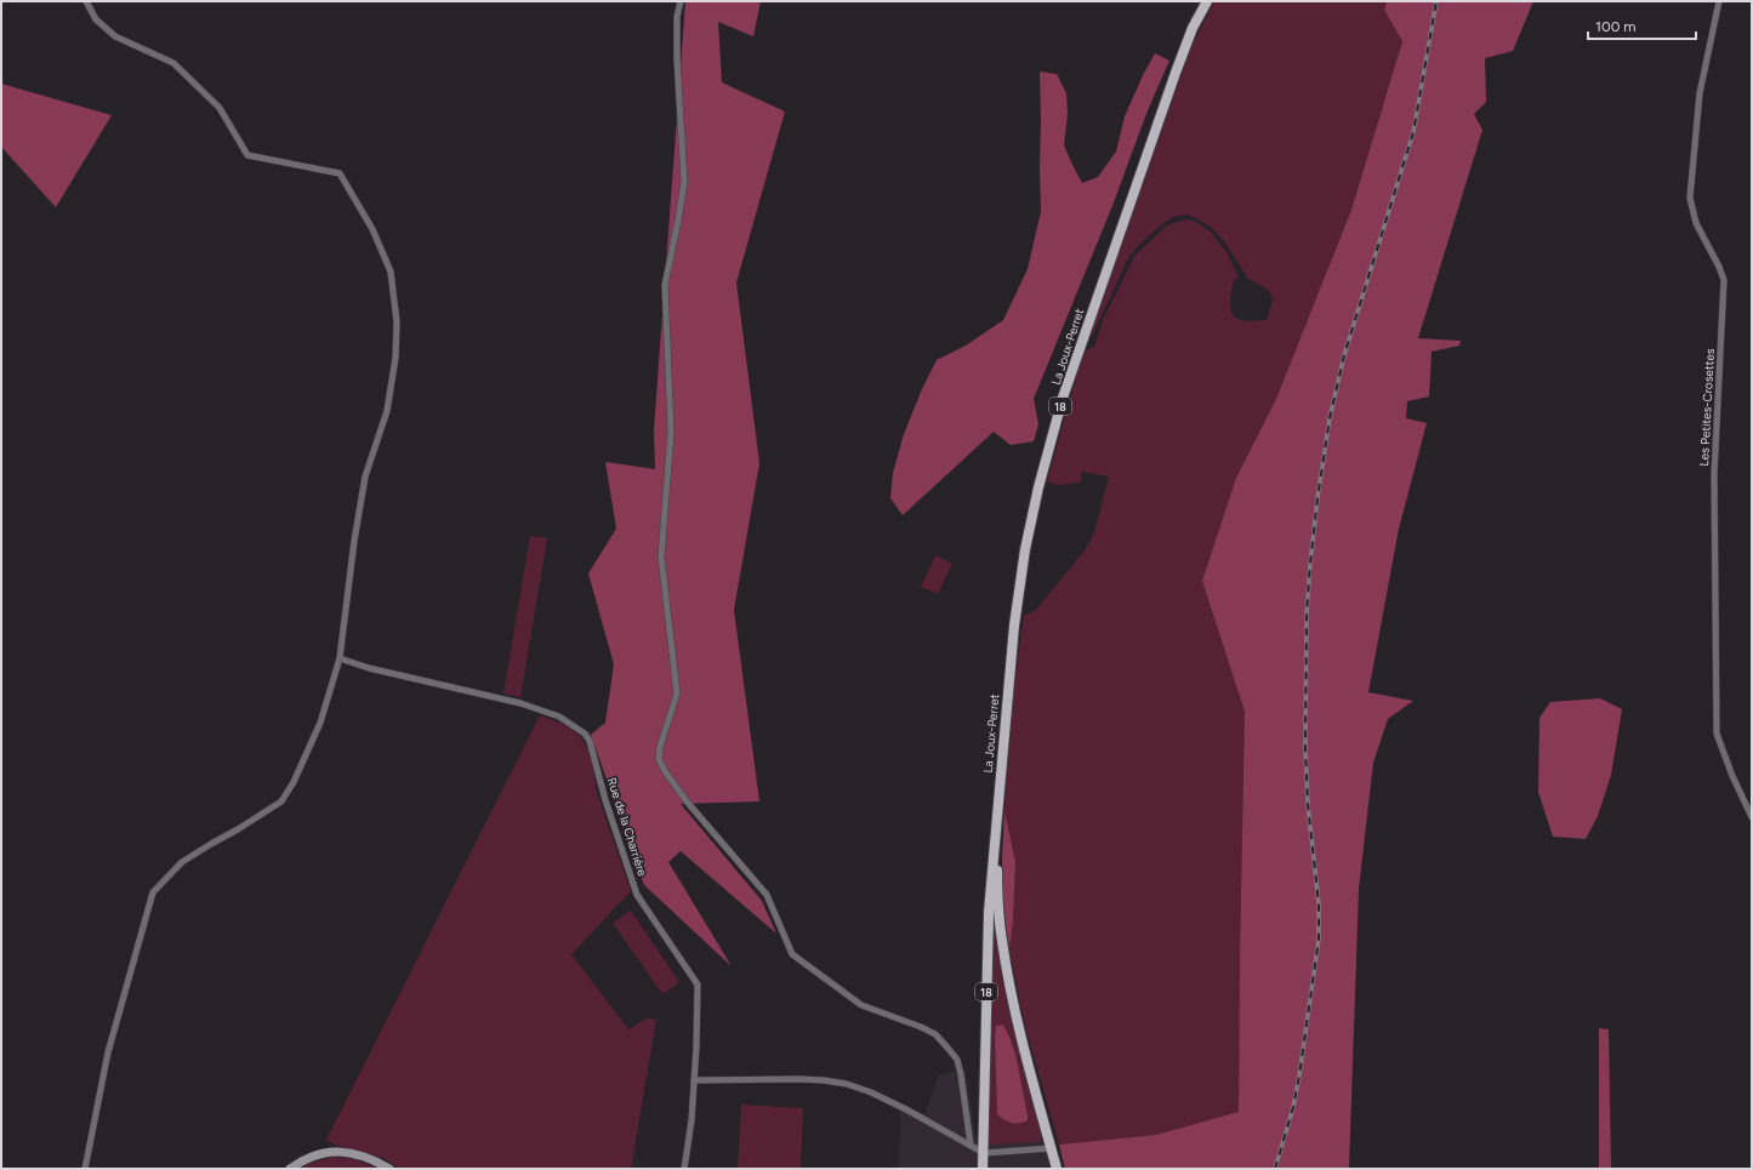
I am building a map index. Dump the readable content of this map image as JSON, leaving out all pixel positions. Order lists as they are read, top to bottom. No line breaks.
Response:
{"streets":{"main road":["La Joux-Perret","18"],"street":["Les Petites-Crosettes","Rue de la Charrière"]},"crossings":[["La Joux-Perret","18"]],"scale_bar":"100 m"}
